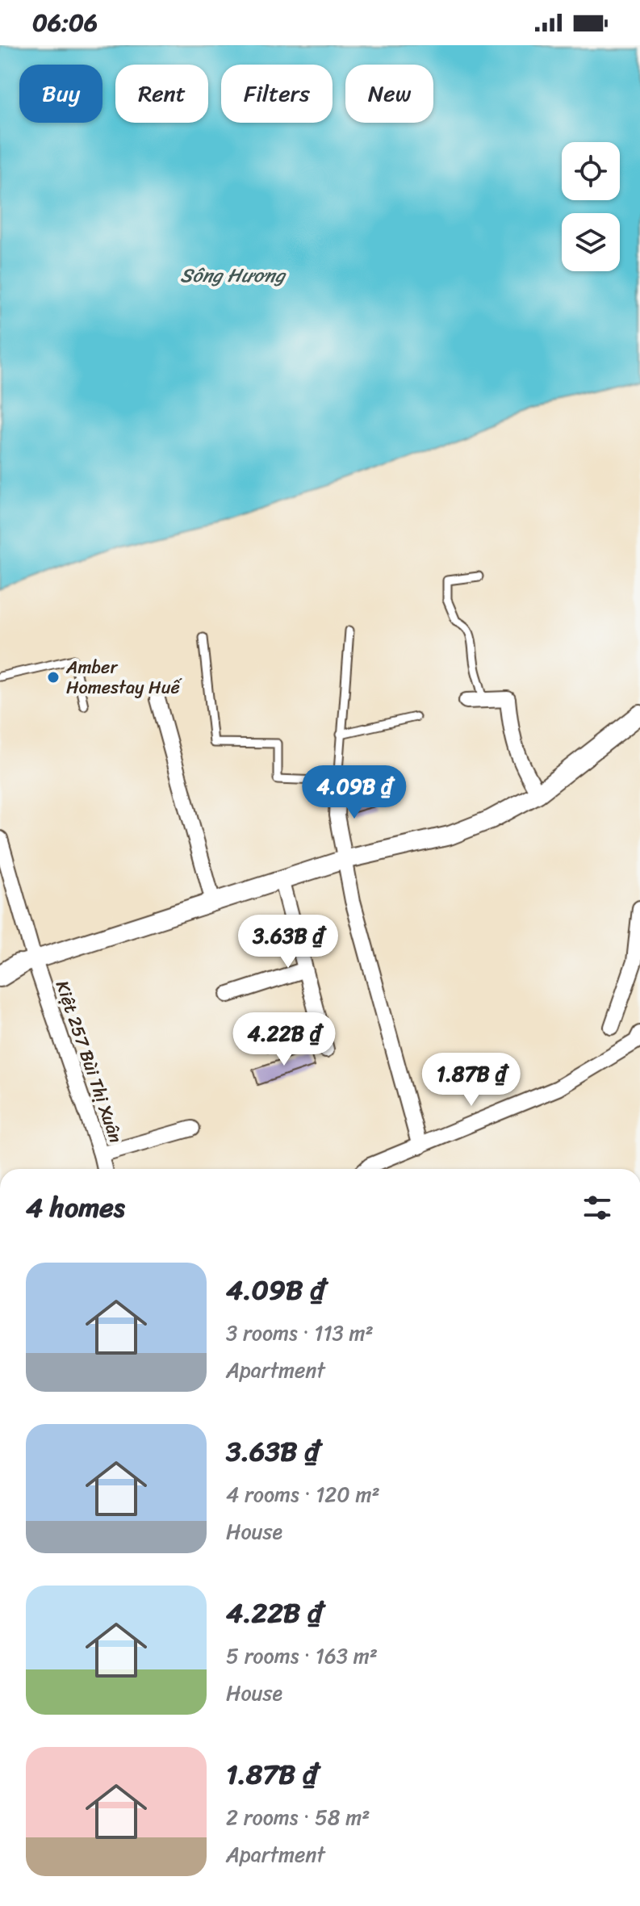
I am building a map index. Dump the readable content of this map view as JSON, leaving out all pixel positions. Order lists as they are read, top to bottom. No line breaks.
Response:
{"streets":{"street":["Kiệt 257 Bùi Thị Xuân"]},"water":["Sông Hương"],"places":["Amber Homestay Huế"],"page":{"status":"06:06","chip":["Buy","Rent","Filters","New"],"price":["4.09B ₫","3.63B ₫","4.22B ₫","1.87B ₫"],"heading":"4 homes","list":[{"name":"4.09B ₫","note":"3 rooms · 113 m² · Apartment"},{"name":"3.63B ₫","note":"4 rooms · 120 m² · House"},{"name":"4.22B ₫","note":"5 rooms · 163 m² · House"},{"name":"1.87B ₫","note":"2 rooms · 58 m² · Apartment"}]}}
